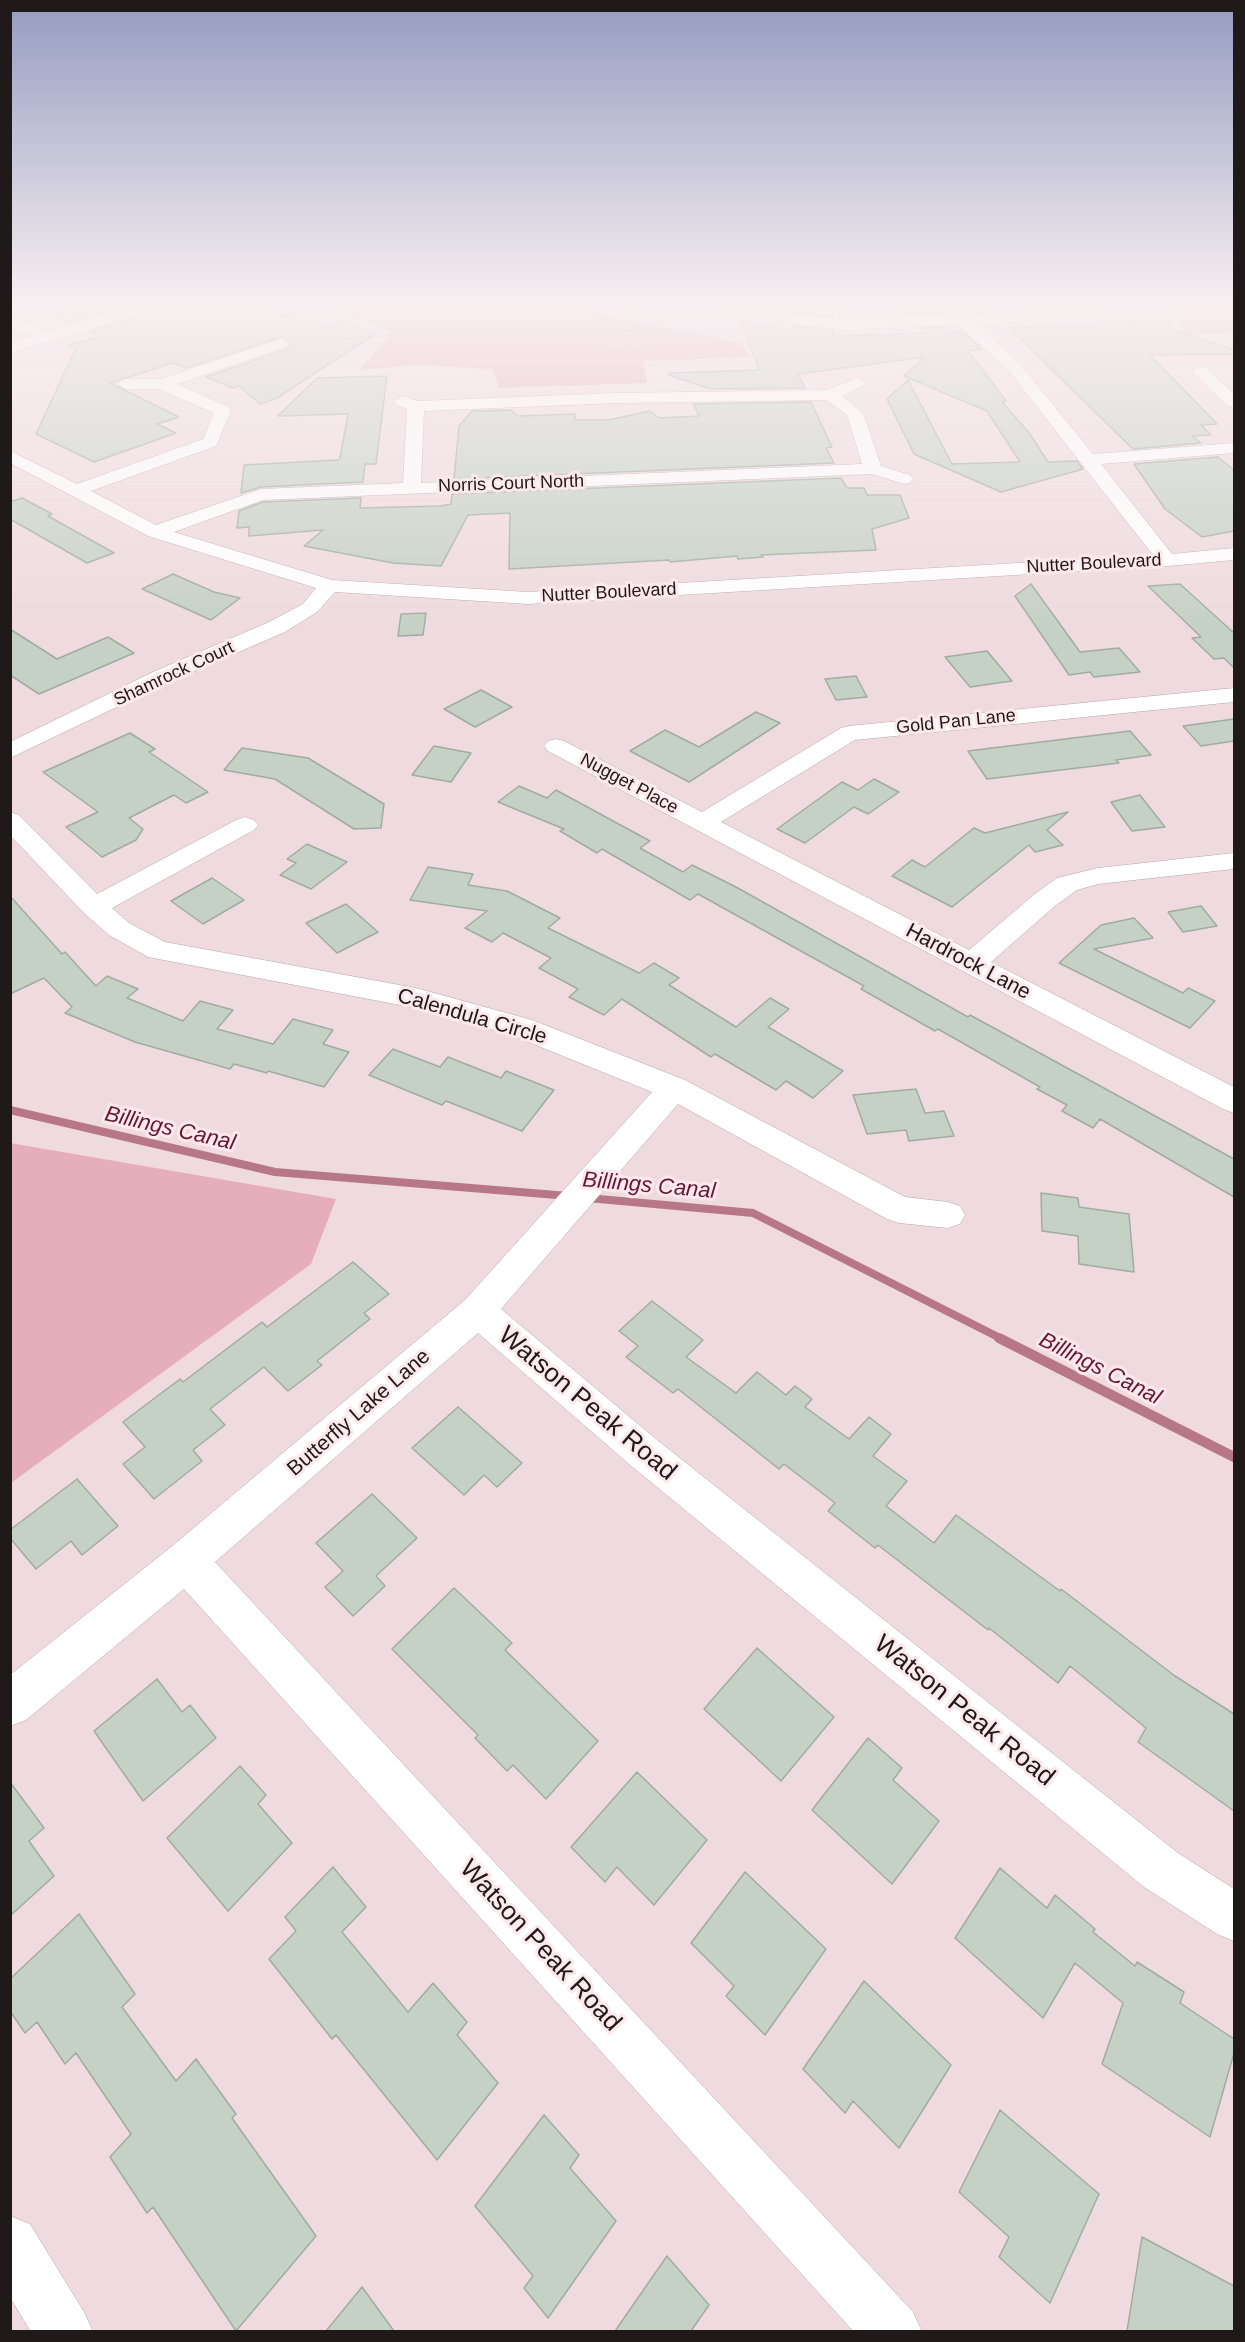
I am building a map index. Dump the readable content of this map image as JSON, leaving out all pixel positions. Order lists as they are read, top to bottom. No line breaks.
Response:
{"streets":{"street":["Norris Court North","Nutter Boulevard","Shamrock Court","Gold Pan Lane","Nugget Place","Hardrock Lane","Calendula Circle","Watson Peak Road","Butterfly Lake Lane"]},"crossings":[["Norris Court North","Nutter Boulevard"],["Nutter Boulevard","Shamrock Court"],["Gold Pan Lane","Nugget Place"],["Gold Pan Lane","Hardrock Lane"],["Nugget Place","Hardrock Lane"],["Calendula Circle","Butterfly Lake Lane"],["Watson Peak Road","Butterfly Lake Lane"]],"water":["Billings Canal"]}
